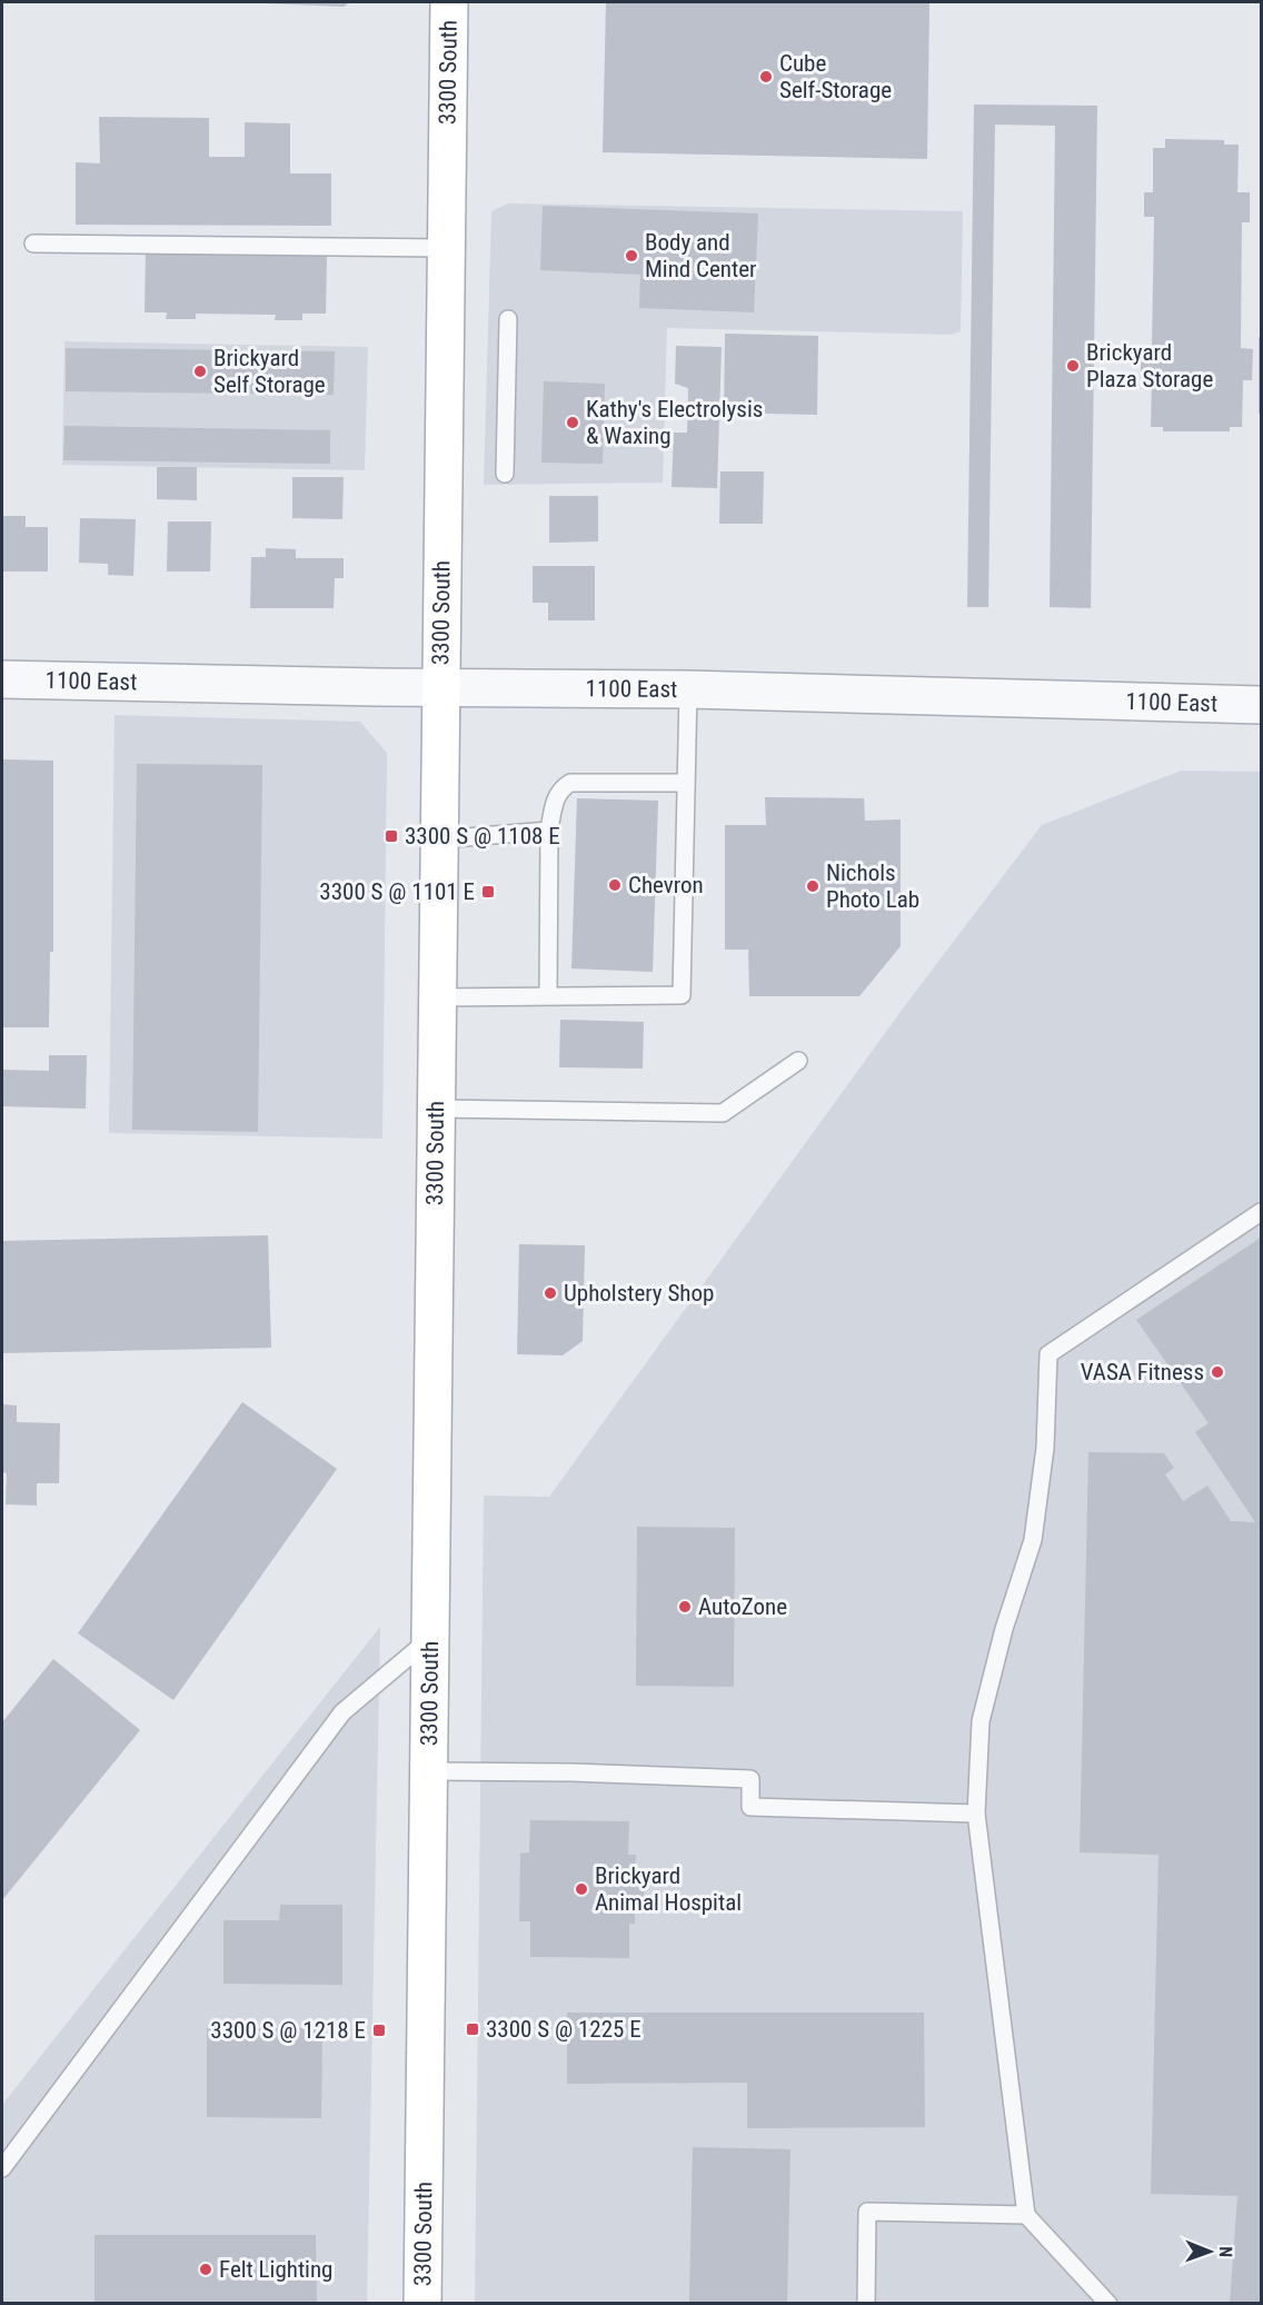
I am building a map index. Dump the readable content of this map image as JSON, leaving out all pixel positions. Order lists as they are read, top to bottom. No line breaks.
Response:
{"streets":{"main road":["3300 South"],"street":["1100 East"]},"crossings":[["3300 South","1100 East"]],"places":{"other":["Cube Self-Storage","Body and Mind Center","Brickyard Plaza Storage","Brickyard Self Storage","Kathy's Electrolysis & Waxing","Chevron","Nichols Photo Lab","Upholstery Shop","VASA Fitness","AutoZone","Brickyard Animal Hospital","Felt Lighting"],"transit":["3300 S @ 1108 E","3300 S @ 1101 E","3300 S @ 1225 E","3300 S @ 1218 E"]},"north":"right"}
